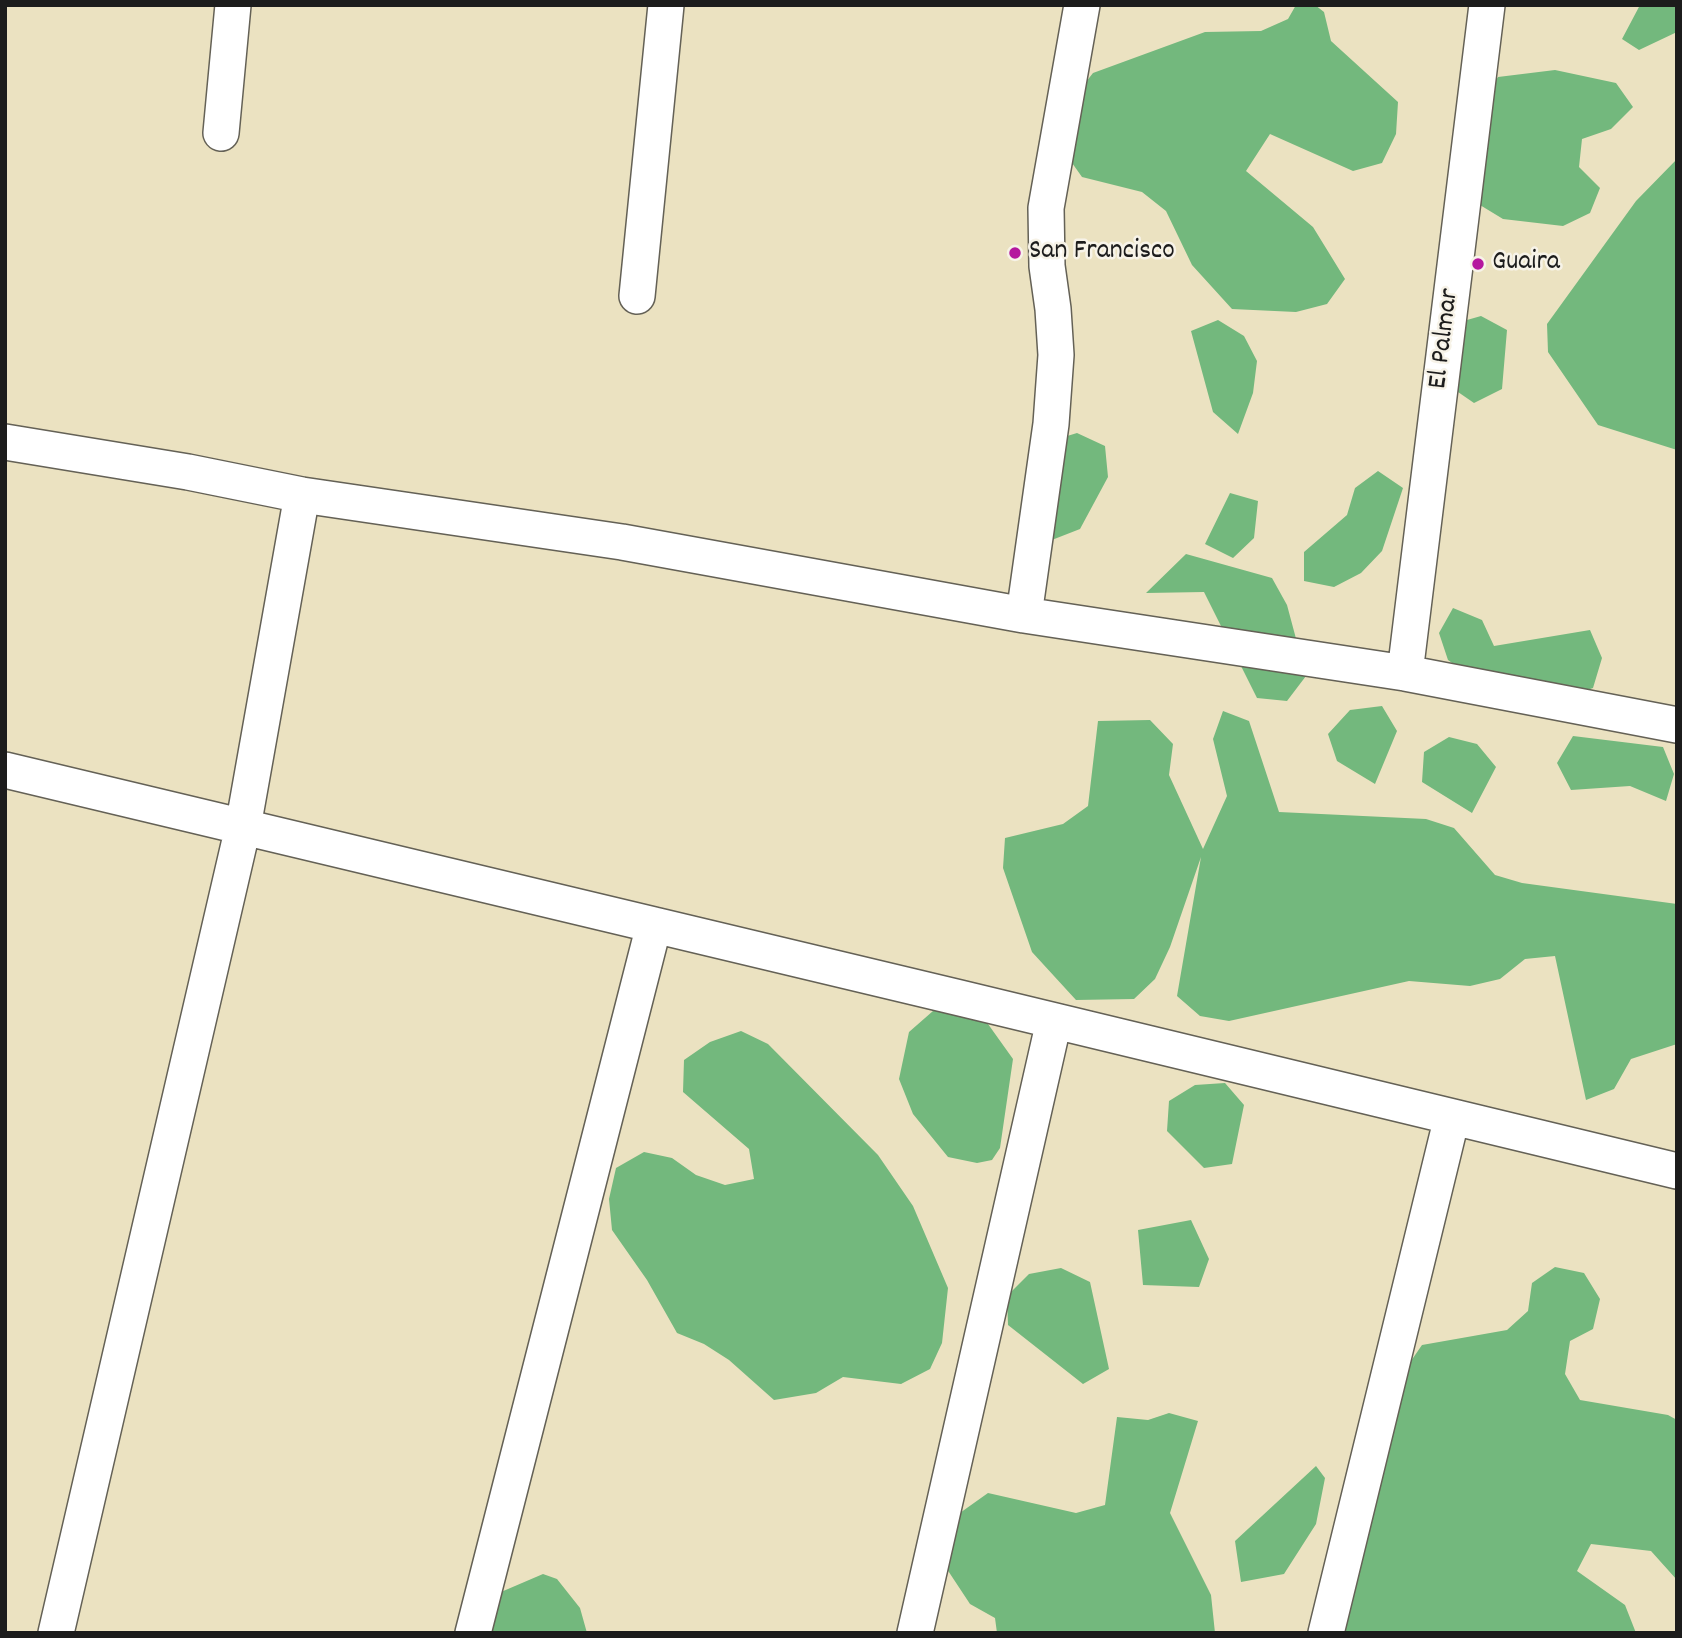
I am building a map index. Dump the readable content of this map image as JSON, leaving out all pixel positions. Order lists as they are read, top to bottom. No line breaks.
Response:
{"streets":{"street":["El Palmar"]},"places":["San Francisco","Guaira"]}
